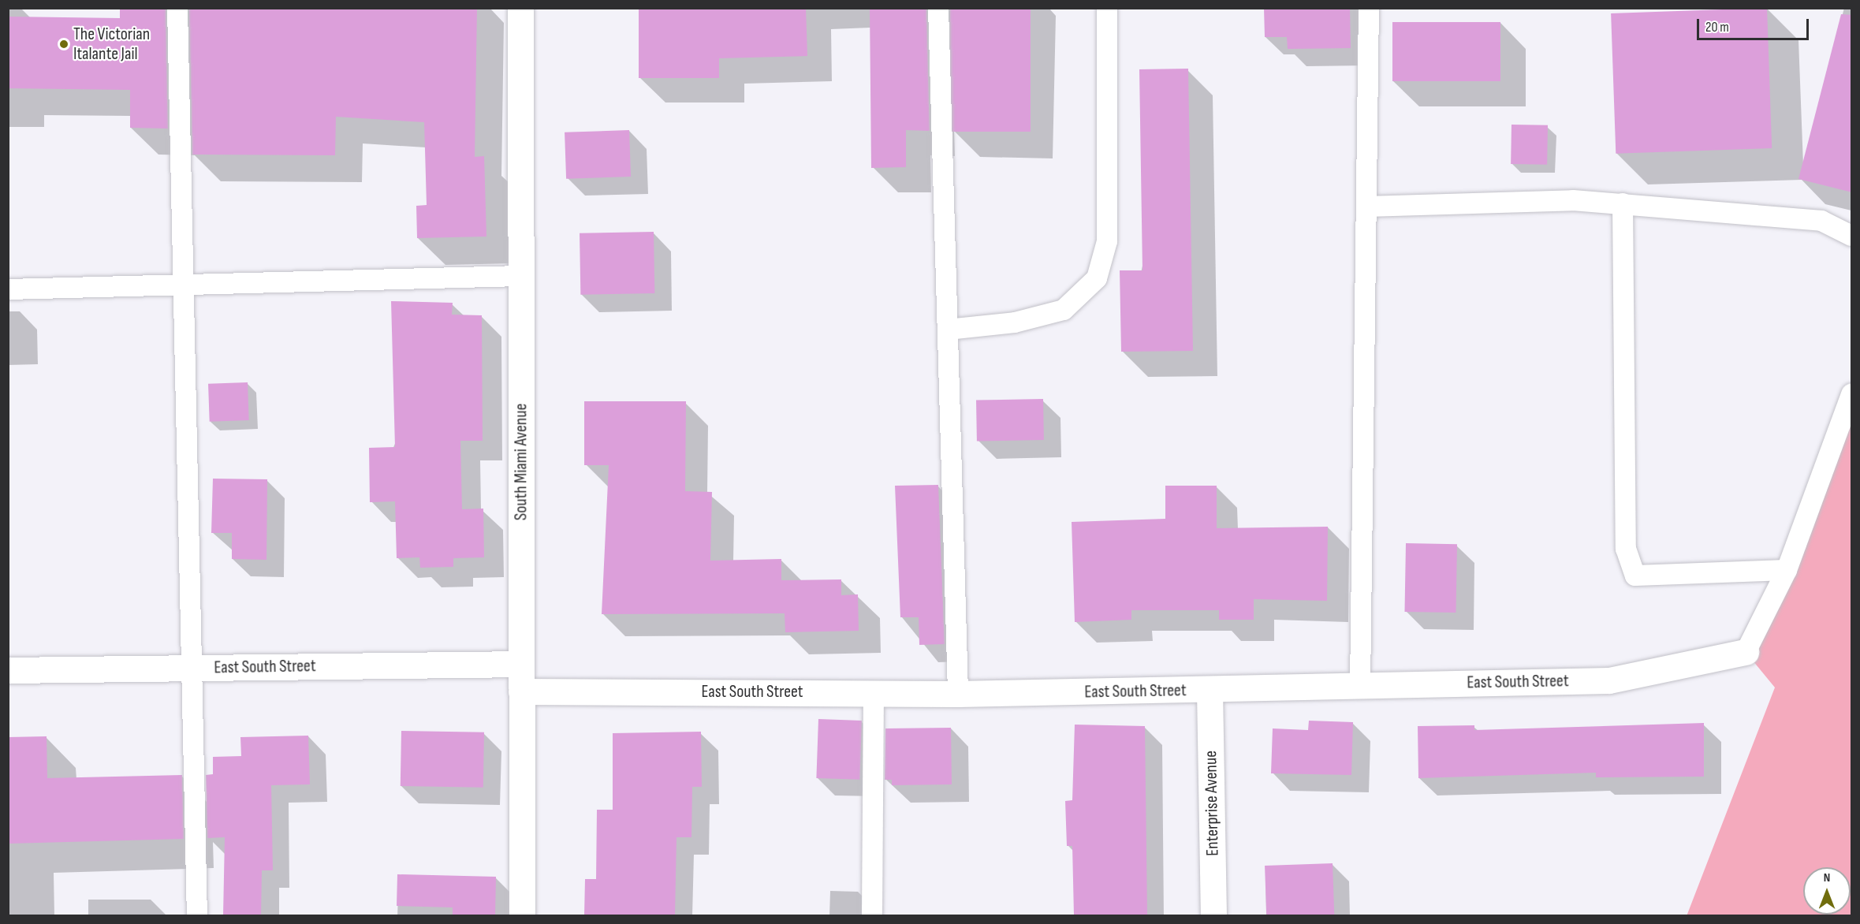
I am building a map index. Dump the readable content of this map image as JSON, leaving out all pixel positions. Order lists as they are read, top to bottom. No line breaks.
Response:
{"streets":{"street":["South Miami Avenue","East South Street","Enterprise Avenue"]},"crossings":[["South Miami Avenue","East South Street"],["East South Street","Enterprise Avenue"]],"places":["The Victorian Italante Jail"],"scale_bar":"20 m","north":"top"}
